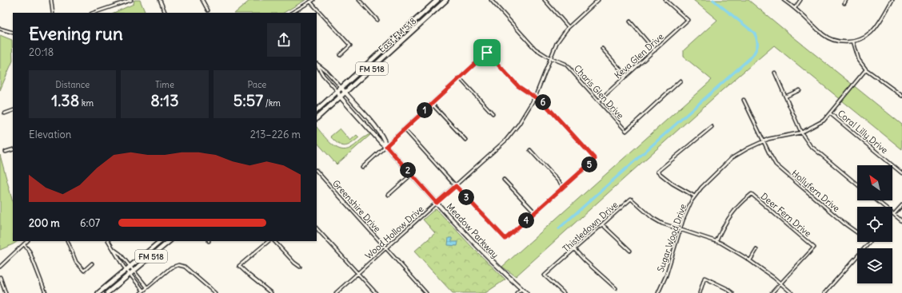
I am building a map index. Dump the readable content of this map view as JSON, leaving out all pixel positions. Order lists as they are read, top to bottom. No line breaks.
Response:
{"streets":{"main road":["East FM 518","FM 518"],"street":["Keva Glen Drive","Charis Glen Drive","Coral Lilly Drive","Hollyfern Drive","Greenshire Drive","Deer Fern Drive","Thistledown Drive","Meadow Parkway","Wood Hollow Drive","Sugar Wood Drive"]},"crossings":[["East FM 518","Meadow Parkway"],["Keva Glen Drive","Charis Glen Drive"],["Charis Glen Drive","Wood Hollow Drive"],["Coral Lilly Drive","Sugar Wood Drive"],["Hollyfern Drive","Sugar Wood Drive"],["Greenshire Drive","Wood Hollow Drive"],["Thistledown Drive","Sugar Wood Drive"],["Meadow Parkway","Wood Hollow Drive"]],"north":"top left","page":{"heading":["Evening run","20:18"],"stats":[["Distance","1.38 km"],["Time","8:13"],["Pace","5:57 /km"]],"pins":["6","1","5","2","3","4"],"chart":["Elevation","213–226 m"],"list":[{"name":"200 m","note":"6:07"}]}}
